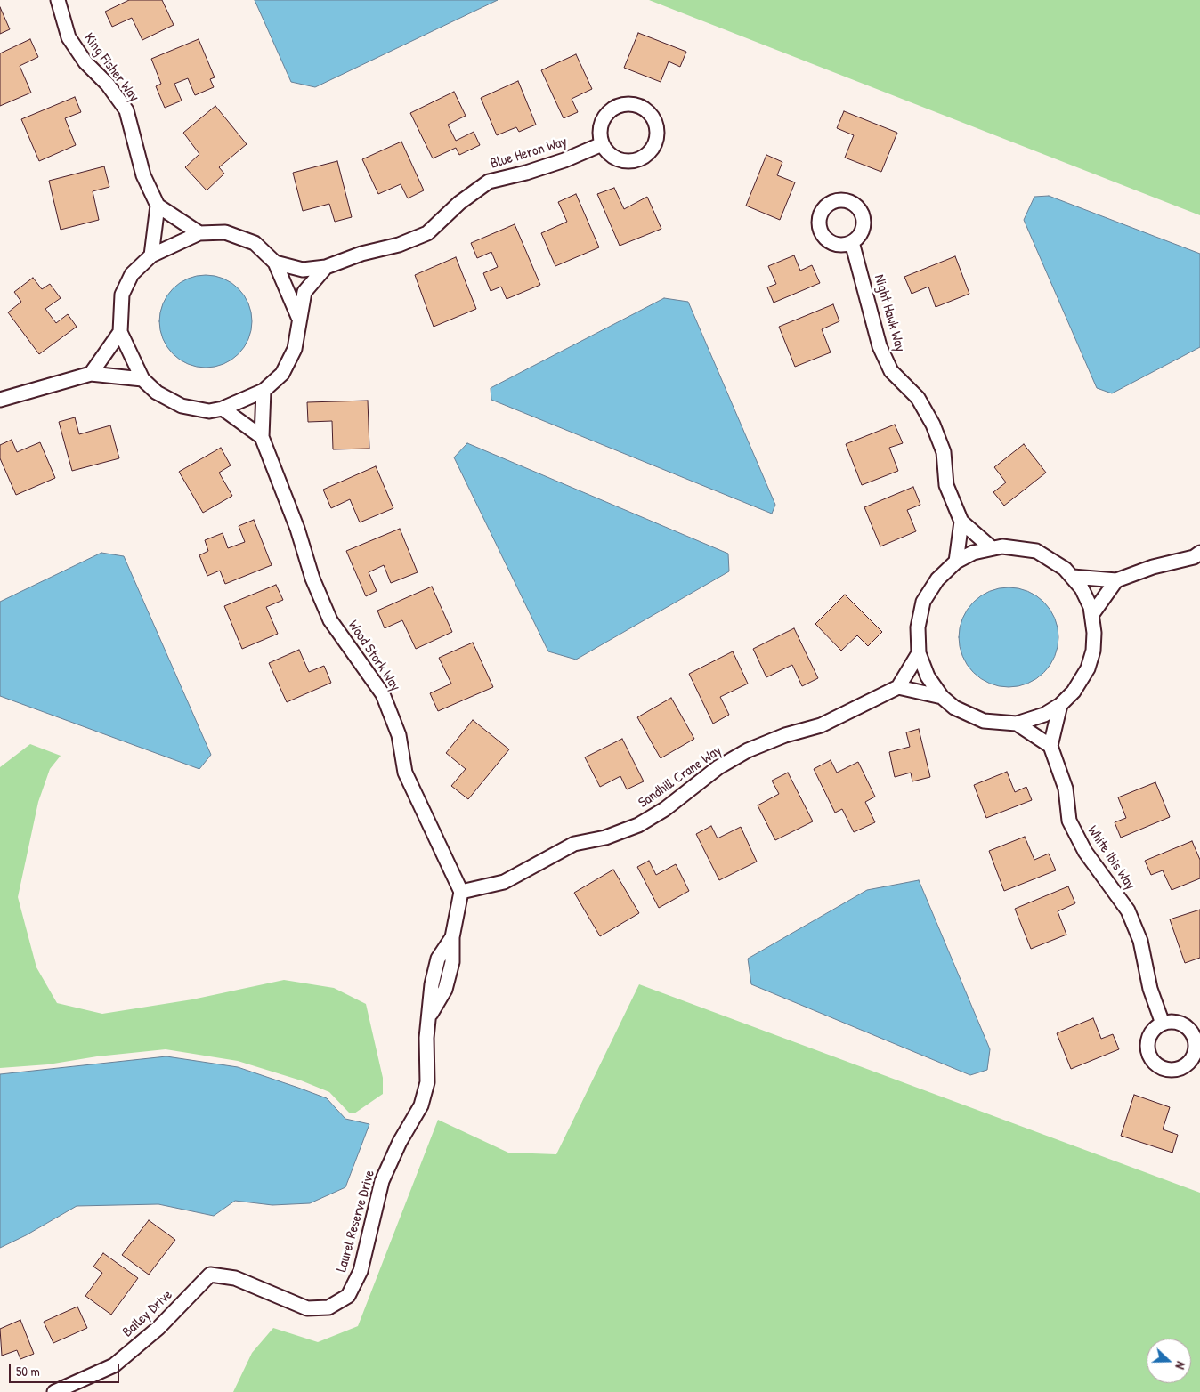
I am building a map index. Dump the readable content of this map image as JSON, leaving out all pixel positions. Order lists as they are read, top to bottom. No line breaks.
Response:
{"streets":{"street":["King Fisher Way","Blue Heron Way","Night Hawk Way","Wood Stork Way","Sandhill Crane Way","White Ibis Way","Laurel Reserve Drive","Bailey Drive"]},"crossings":[["Blue Heron Way","Wood Stork Way"],["Wood Stork Way","Sandhill Crane Way"],["Wood Stork Way","Laurel Reserve Drive"],["Sandhill Crane Way","Laurel Reserve Drive"],["Laurel Reserve Drive","Bailey Drive"]],"scale_bar":"50 m","north":"right"}
